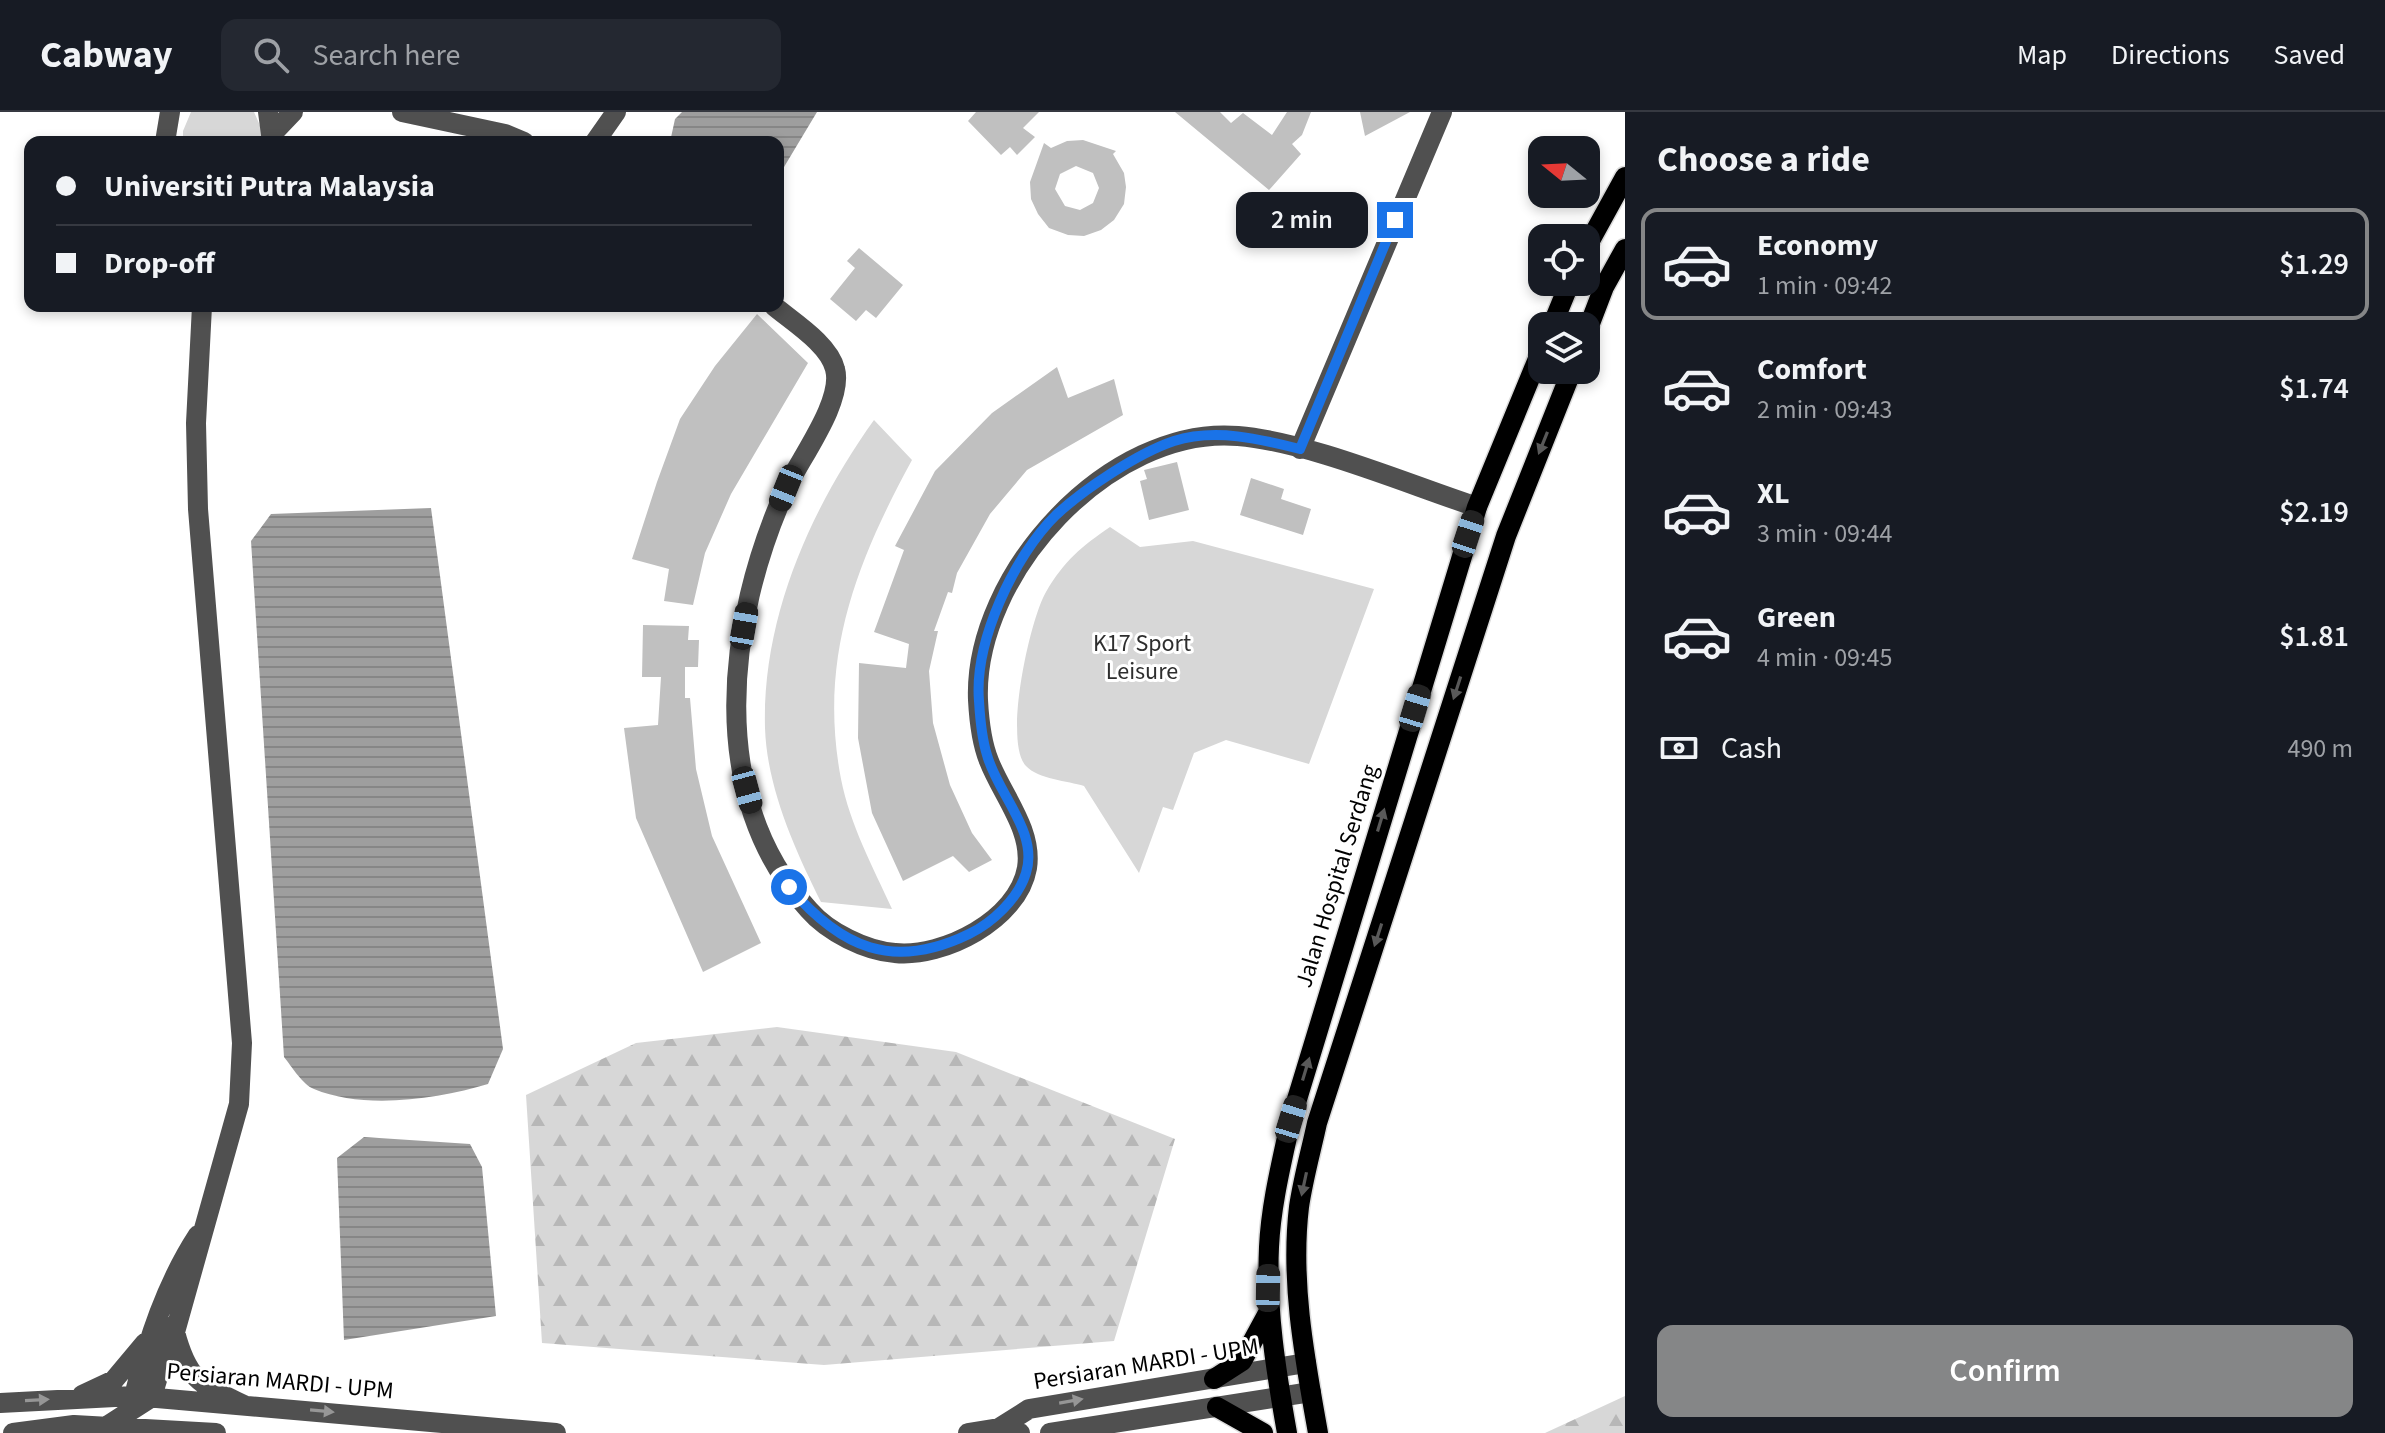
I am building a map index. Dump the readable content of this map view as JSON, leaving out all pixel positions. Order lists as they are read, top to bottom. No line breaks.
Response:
{"streets":{"main road":["Jalan Hospital Serdang"],"street":["Persiaran MARDI - UPM"]},"crossings":[["Jalan Hospital Serdang","Persiaran MARDI - UPM"]],"parks":["K17 Sport Leisure"],"north":"left","page":{"header":"Cabway","search":"Search here","nav":["Map","Directions","Saved"],"heading":"Choose a ride","banner":["Universiti Putra Malaysia","Drop-off"],"bubble":"2 min","list":[{"name":"Economy","note":"1 min · 09:42","value":"$1.29"},{"name":"Comfort","note":"2 min · 09:43","value":"$1.74"},{"name":"XL","note":"3 min · 09:44","value":"$2.19"},{"name":"Green","note":"4 min · 09:45","value":"$1.81"}],"pay":["Cash","490 m"],"buttons":"Confirm"}}
